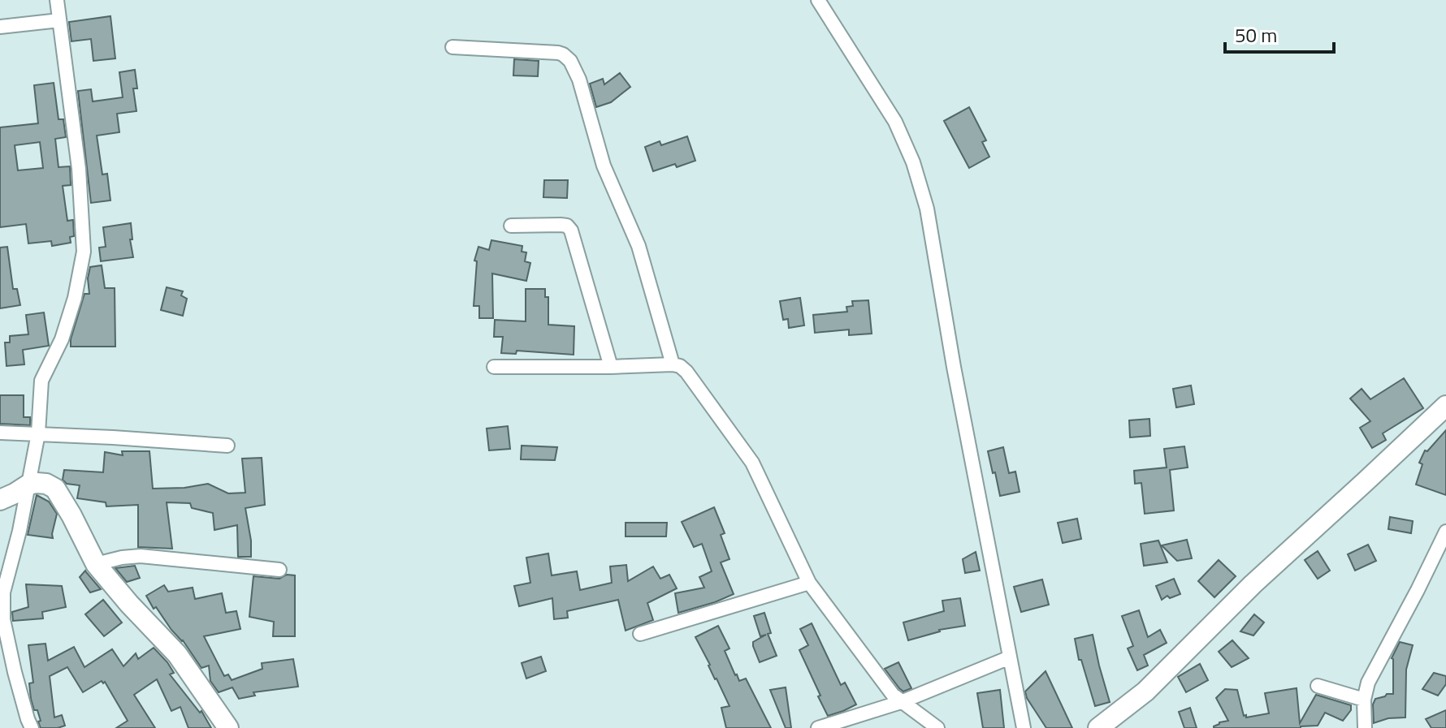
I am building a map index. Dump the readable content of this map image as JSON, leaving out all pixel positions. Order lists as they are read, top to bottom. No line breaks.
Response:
{"scale_bar":"50 m"}
